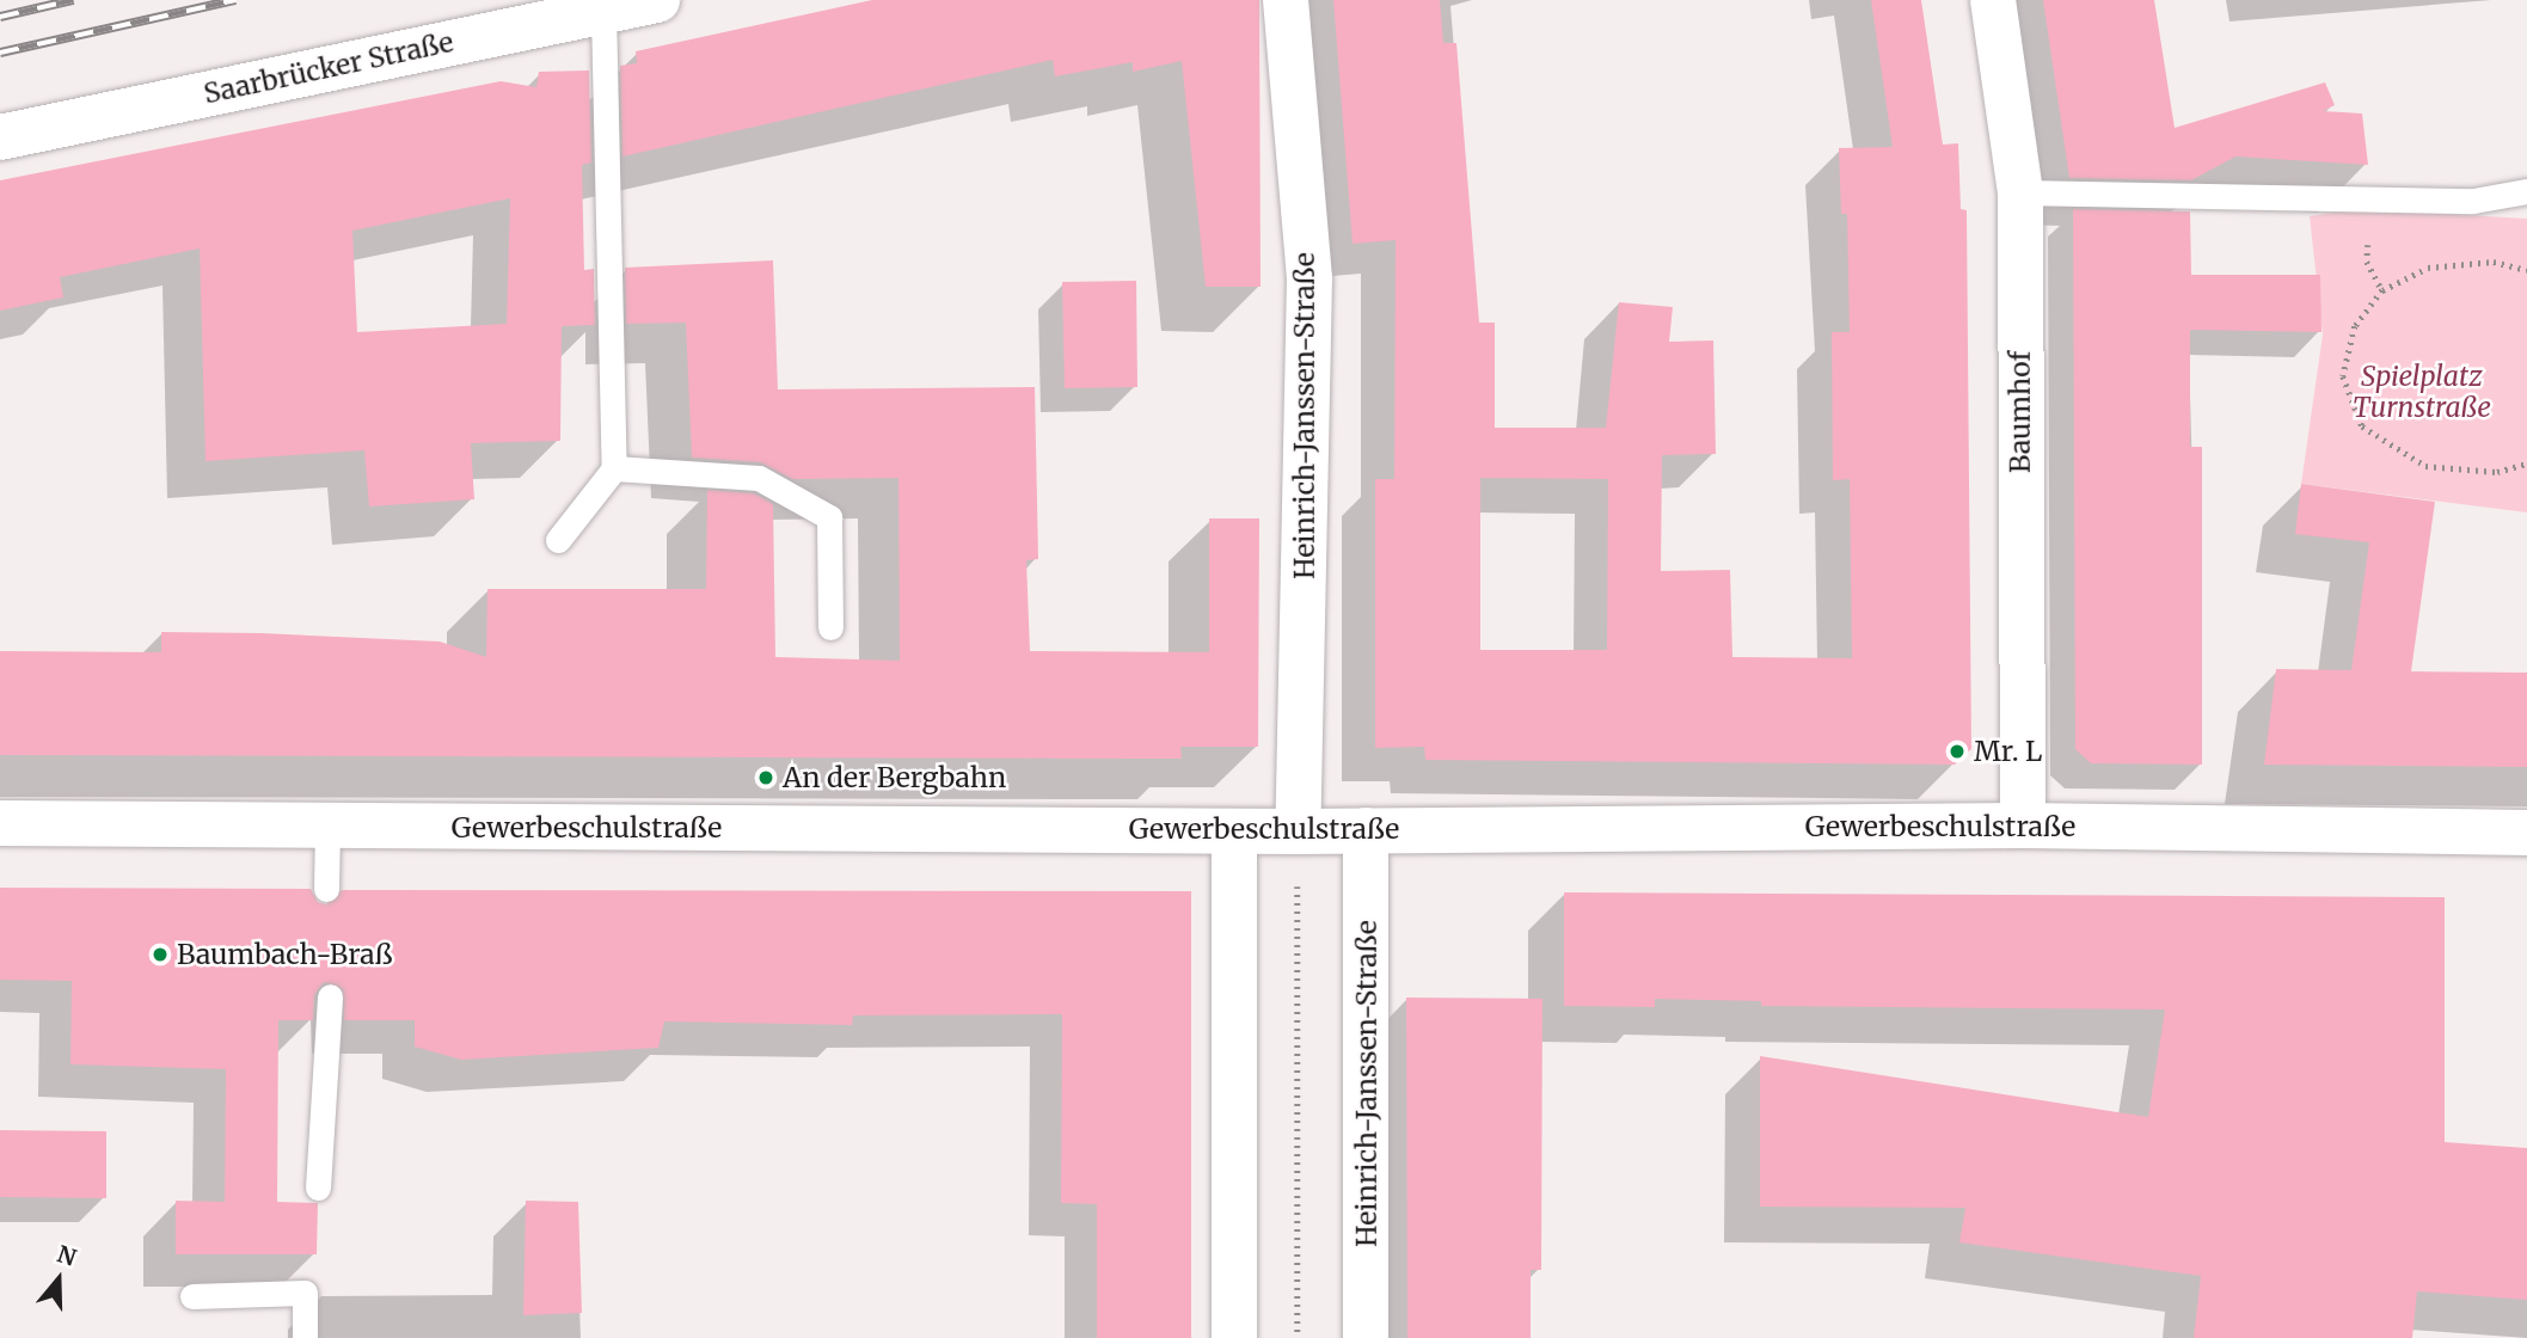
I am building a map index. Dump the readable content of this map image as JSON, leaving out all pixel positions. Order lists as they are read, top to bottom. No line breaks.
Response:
{"streets":{"street":["Saarbrücker Straße","Baumhof","Heinrich-Janssen-Straße","Gewerbeschulstraße"]},"crossings":[["Baumhof","Gewerbeschulstraße"],["Heinrich-Janssen-Straße","Gewerbeschulstraße"]],"parks":["Spielplatz Turnstraße"],"places":["Mr. L","An der Bergbahn","Baumbach-Braß"],"north":"top"}
